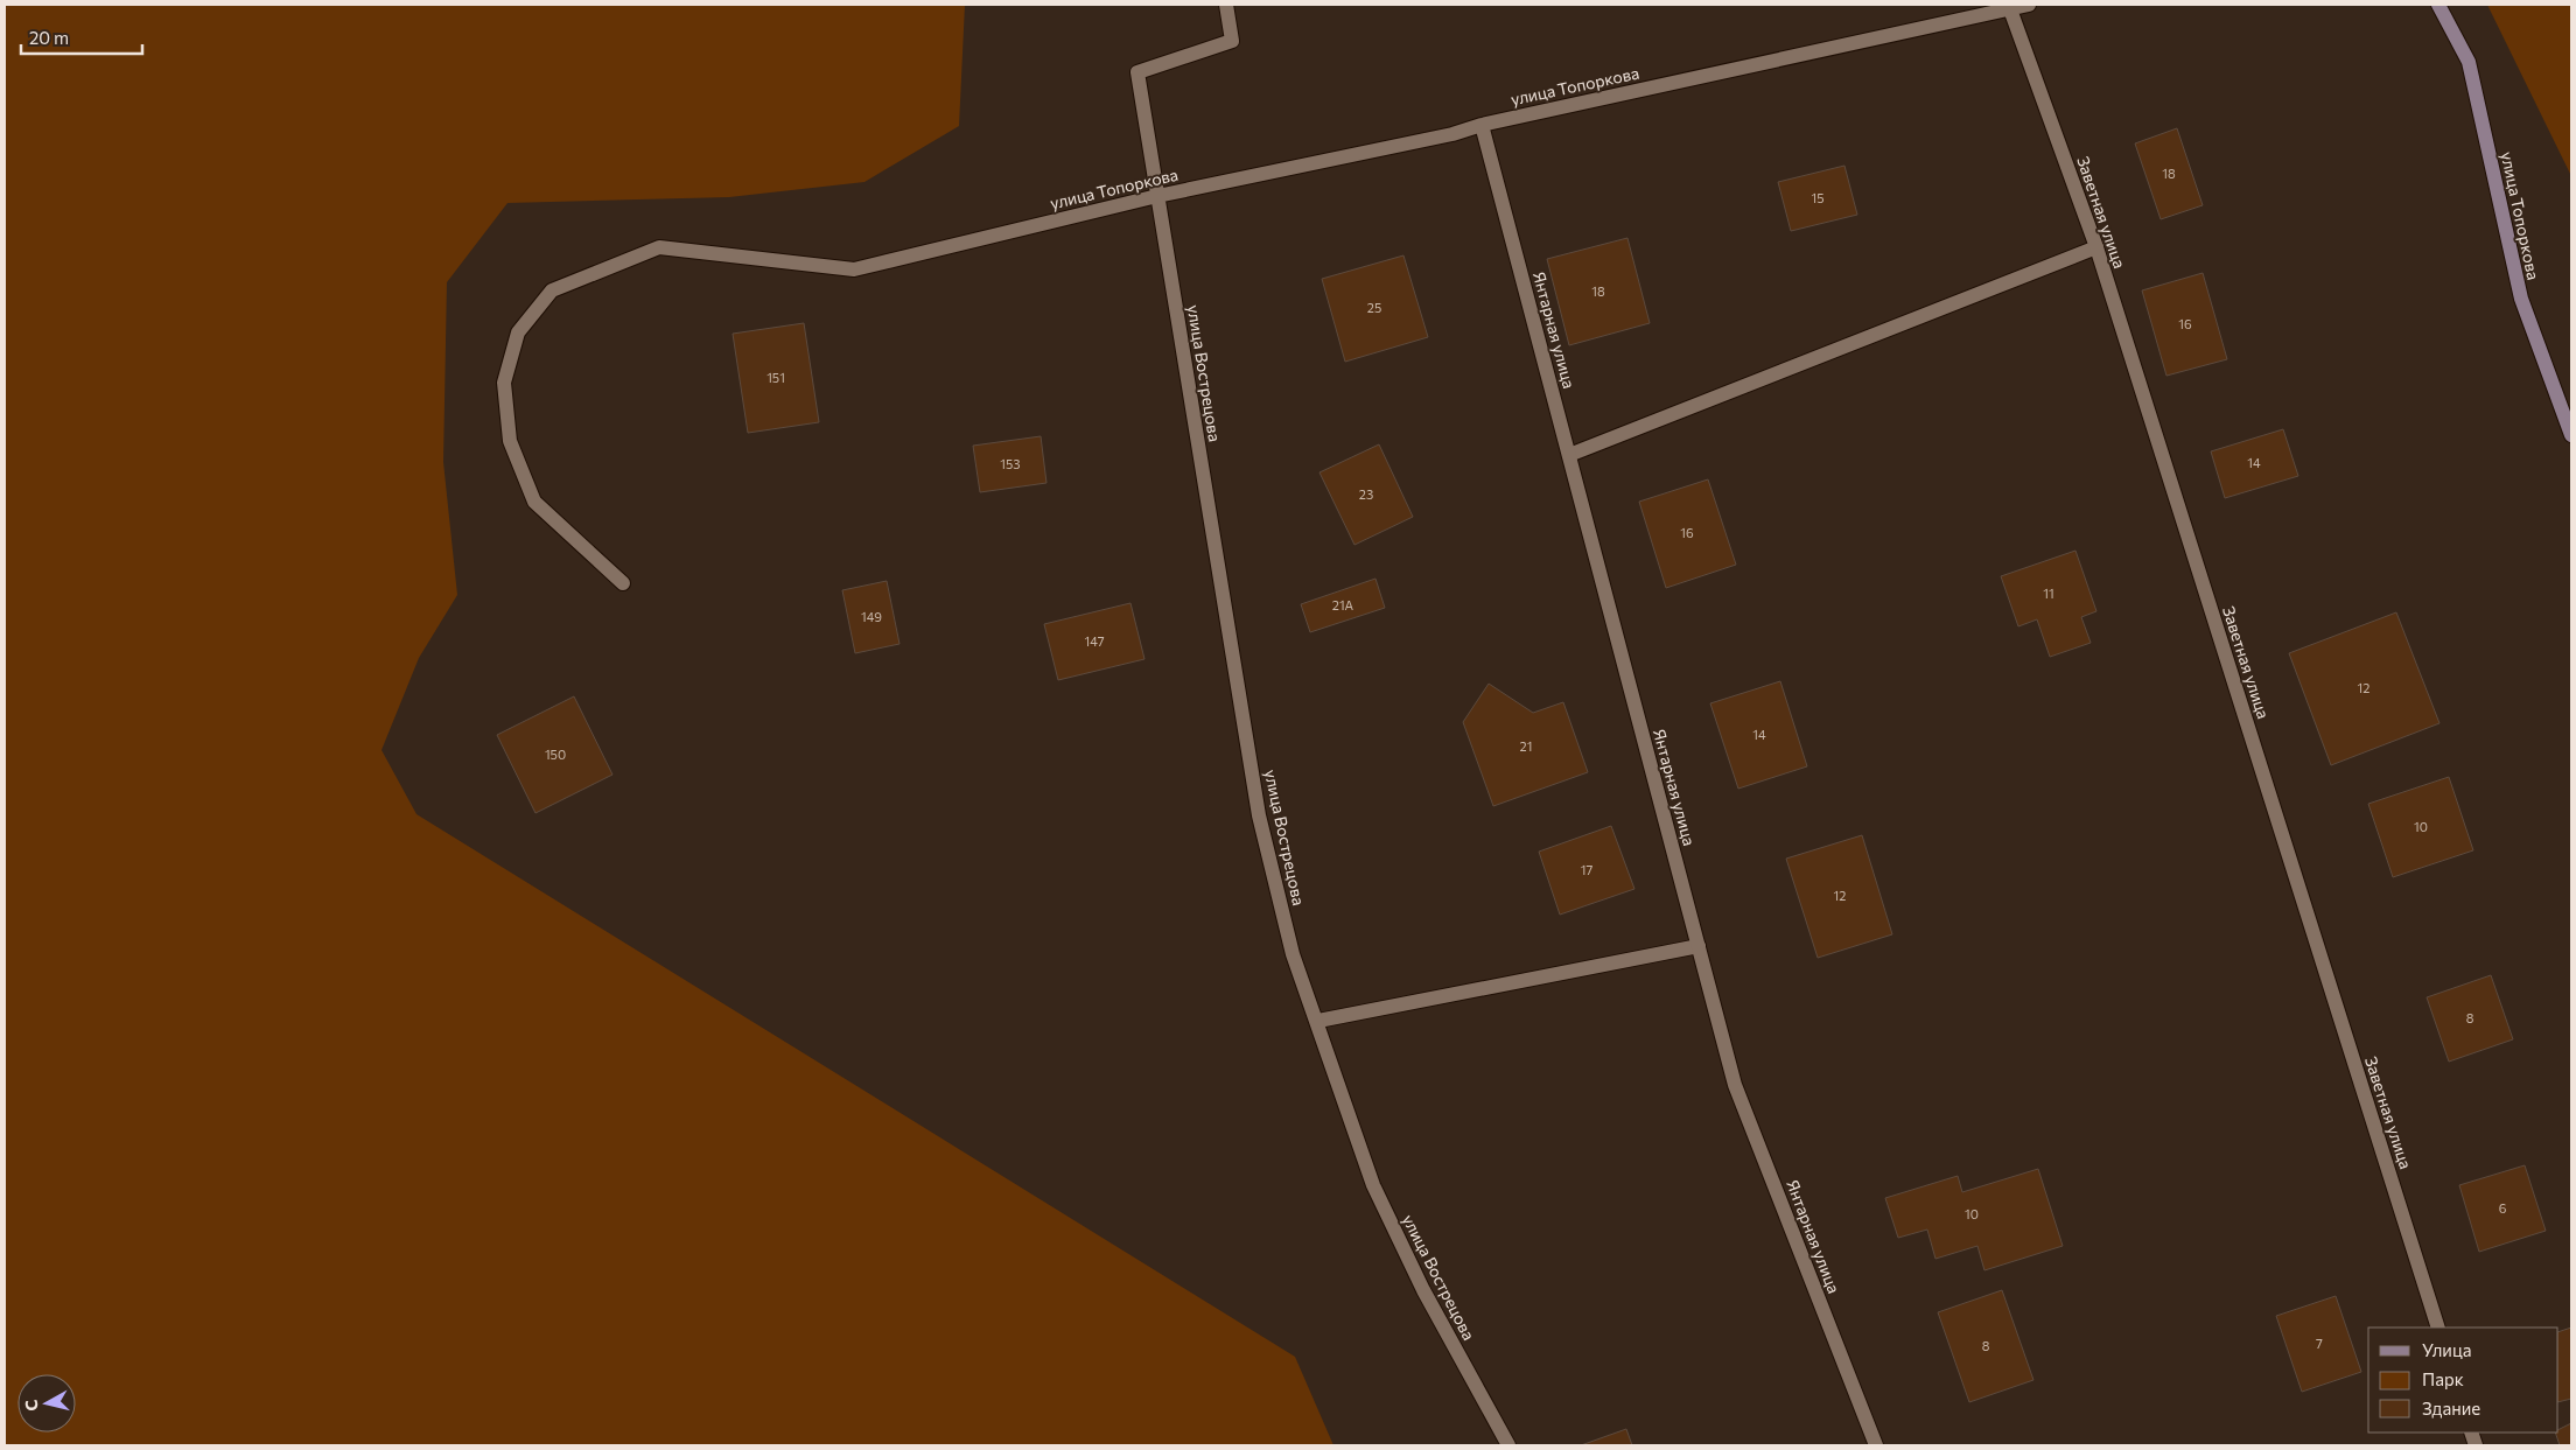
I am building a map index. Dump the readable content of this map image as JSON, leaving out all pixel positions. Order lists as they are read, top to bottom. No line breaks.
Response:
{"streets":{"street":["улица Топоркова","Заветная улица","Янтарная улица","улица Вострецова"]},"crossings":[["улица Топоркова","Заветная улица"],["улица Топоркова","Янтарная улица"],["улица Топоркова","улица Вострецова"]],"house_numbers":["18","15","18","25","16","151","14","153","23","16","11","21А","149","147","12","14","21","150","10","17","12","8","6","10","7","8"],"legend":["Улица","Парк","Здание"],"scale_bar":"20 m","north":"left"}
